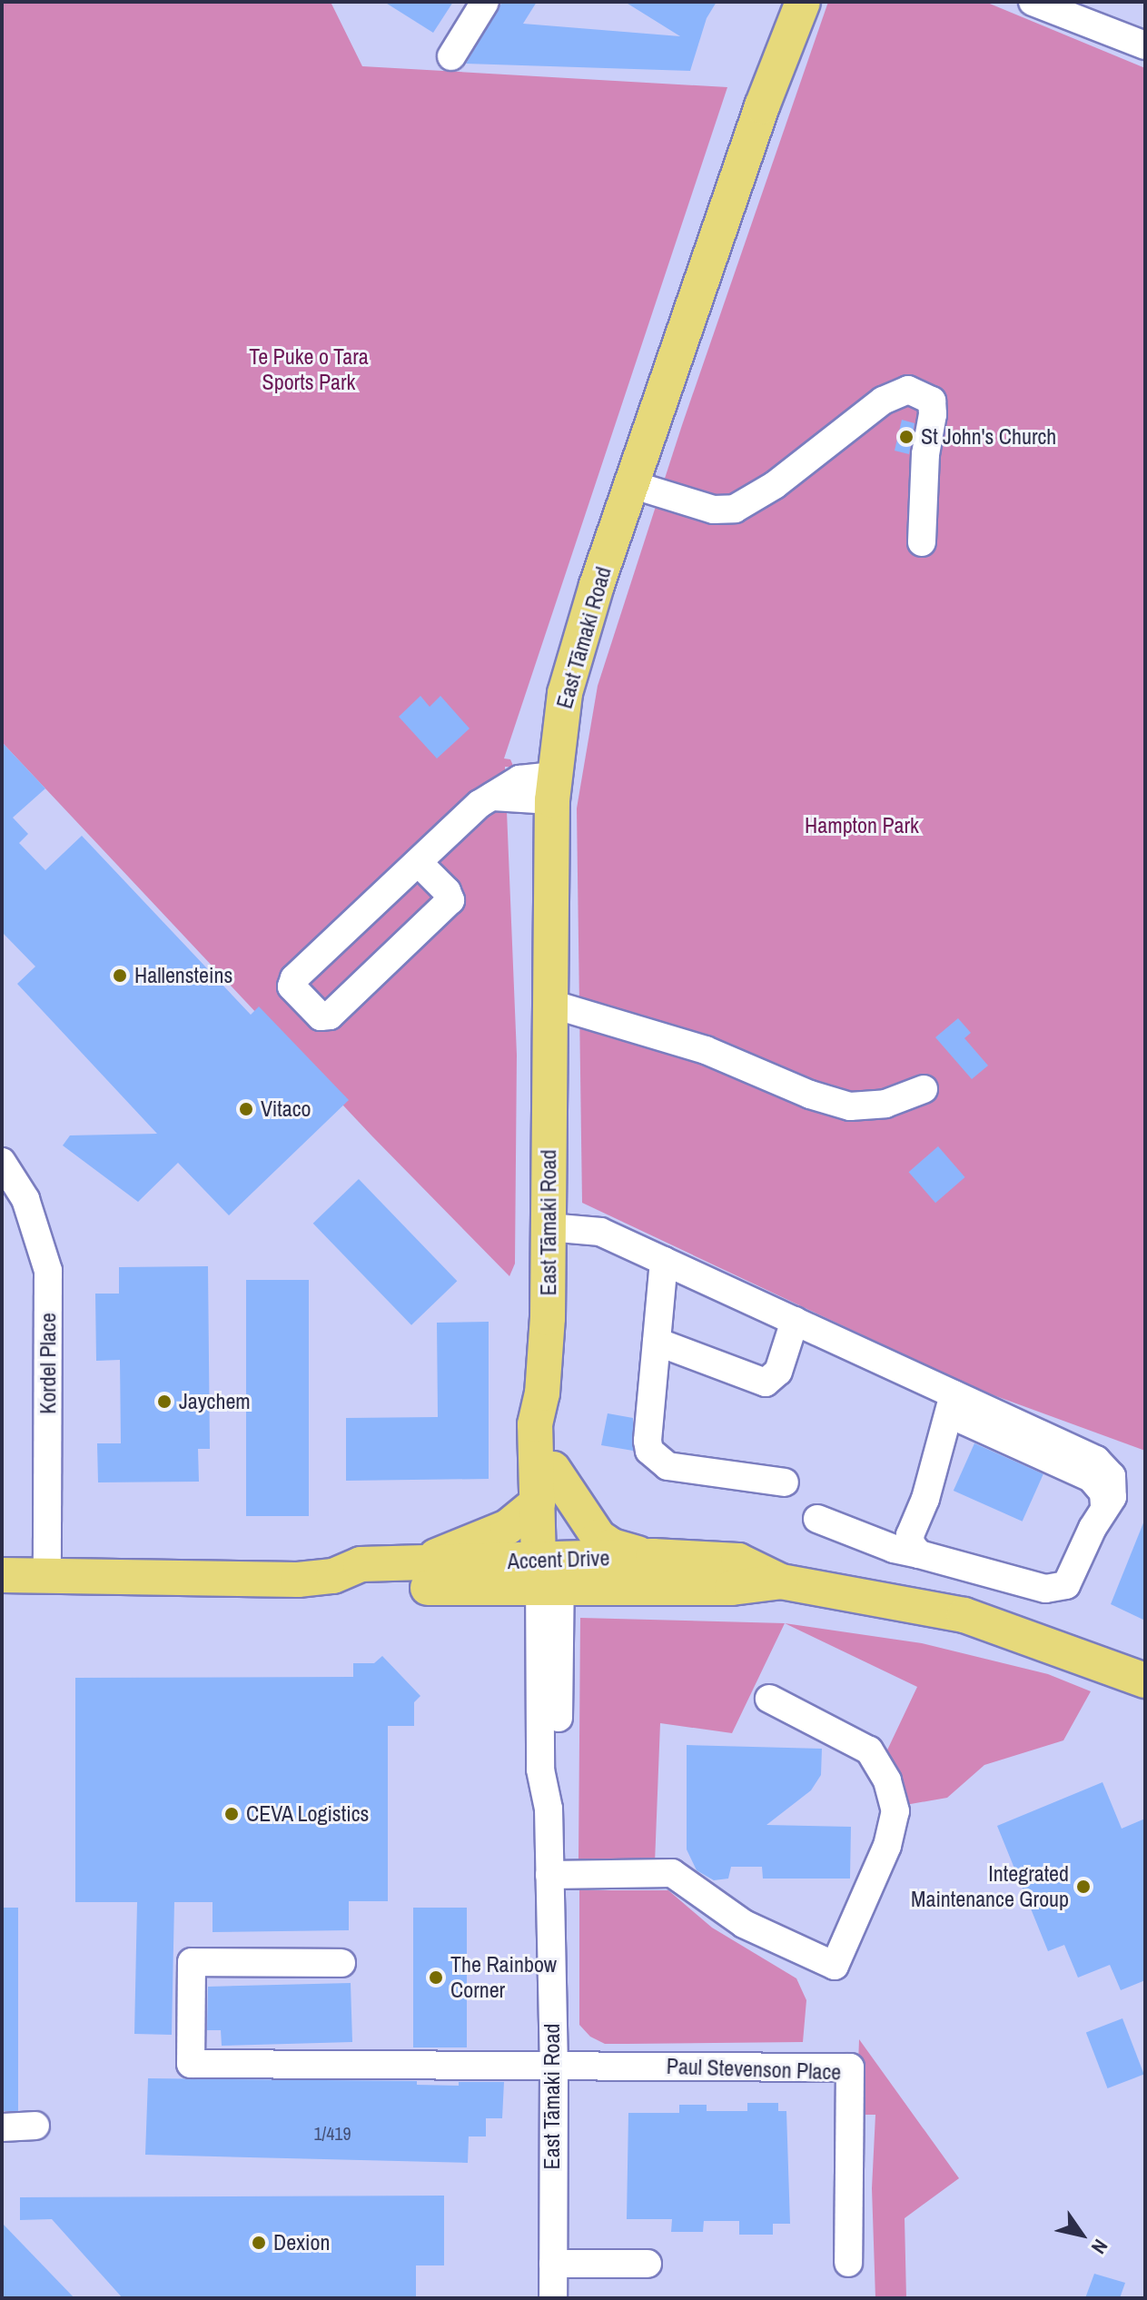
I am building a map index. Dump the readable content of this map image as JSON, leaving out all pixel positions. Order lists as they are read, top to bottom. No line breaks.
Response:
{"streets":{"main road":["East Tāmaki Road","Accent Drive"],"street":["Kordel Place","Paul Stevenson Place"]},"crossings":[["East Tāmaki Road","Accent Drive"],["East Tāmaki Road","Paul Stevenson Place"],["Kordel Place","Accent Drive"]],"parks":["Te Puke o Tara Sports Park","Hampton Park"],"places":["St John's Church","Hallensteins","Vitaco","Jaychem","CEVA Logistics","Integrated Maintenance Group","The Rainbow Corner","Dexion"],"house_numbers":["1/419"],"north":"bottom right"}
